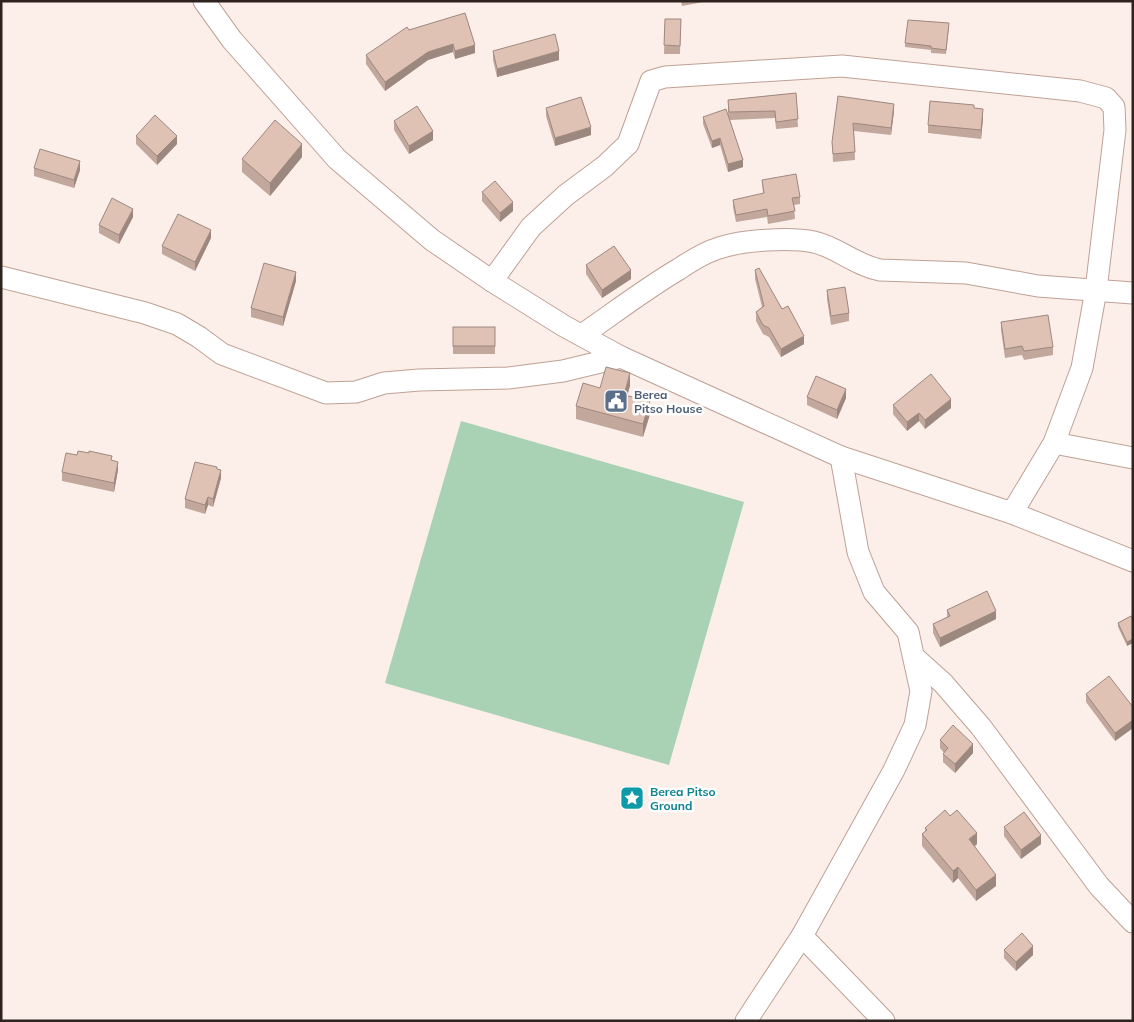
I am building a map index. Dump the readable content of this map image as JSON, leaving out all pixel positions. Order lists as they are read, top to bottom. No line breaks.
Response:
{"places":{"public building":["Berea Pitso House"],"place":["Berea Pitso Ground"]}}
